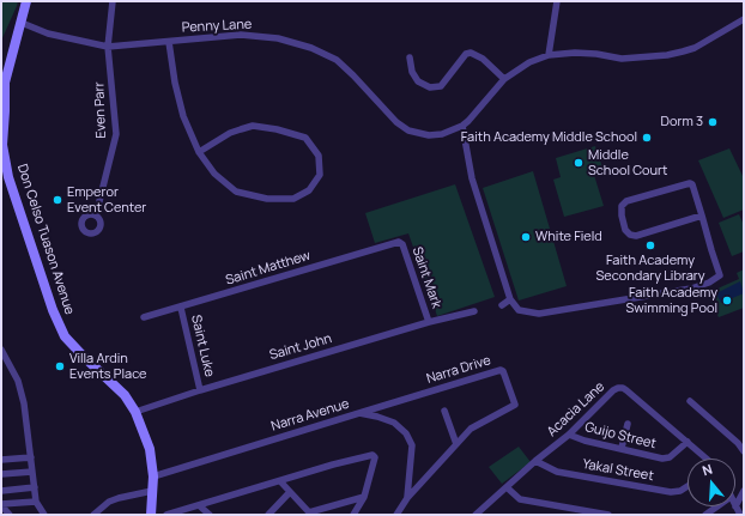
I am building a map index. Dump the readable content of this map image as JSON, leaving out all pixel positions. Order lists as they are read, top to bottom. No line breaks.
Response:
{"streets":{"street":["Penny Lane","Even Parr","Don Celso Tuason Avenue","Saint Matthew","Saint Mark","Saint Luke","Saint John","Narra Drive","Acacia Lane","Narra Avenue","Guijo Street","Yakal Street"]},"crossings":[["Penny Lane","Even Parr"],["Penny Lane","Don Celso Tuason Avenue"],["Don Celso Tuason Avenue","Saint John"],["Don Celso Tuason Avenue","Narra Avenue"],["Saint Matthew","Saint Mark"],["Saint Matthew","Saint Luke"],["Saint Mark","Saint John"],["Saint Luke","Saint John"],["Narra Drive","Narra Avenue"],["Acacia Lane","Guijo Street"],["Acacia Lane","Yakal Street"]],"places":["Dorm 3","Faith Academy Middle School","Middle School Court","Emperor Event Center","White Field","Faith Academy Secondary Library","Faith Academy Swimming Pool","Villa Ardin Events Place"],"north":"top"}
